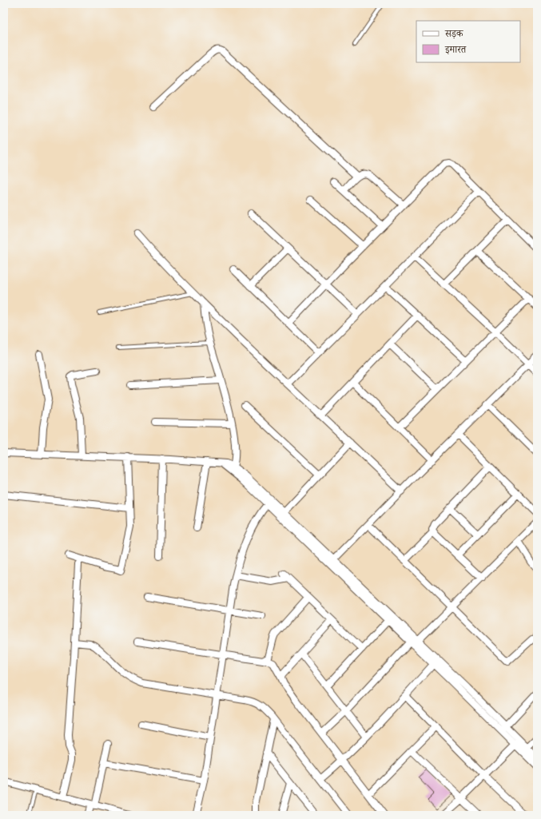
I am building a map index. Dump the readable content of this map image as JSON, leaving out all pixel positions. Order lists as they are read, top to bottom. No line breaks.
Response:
{"legend":["सड़क","इमारत"]}
